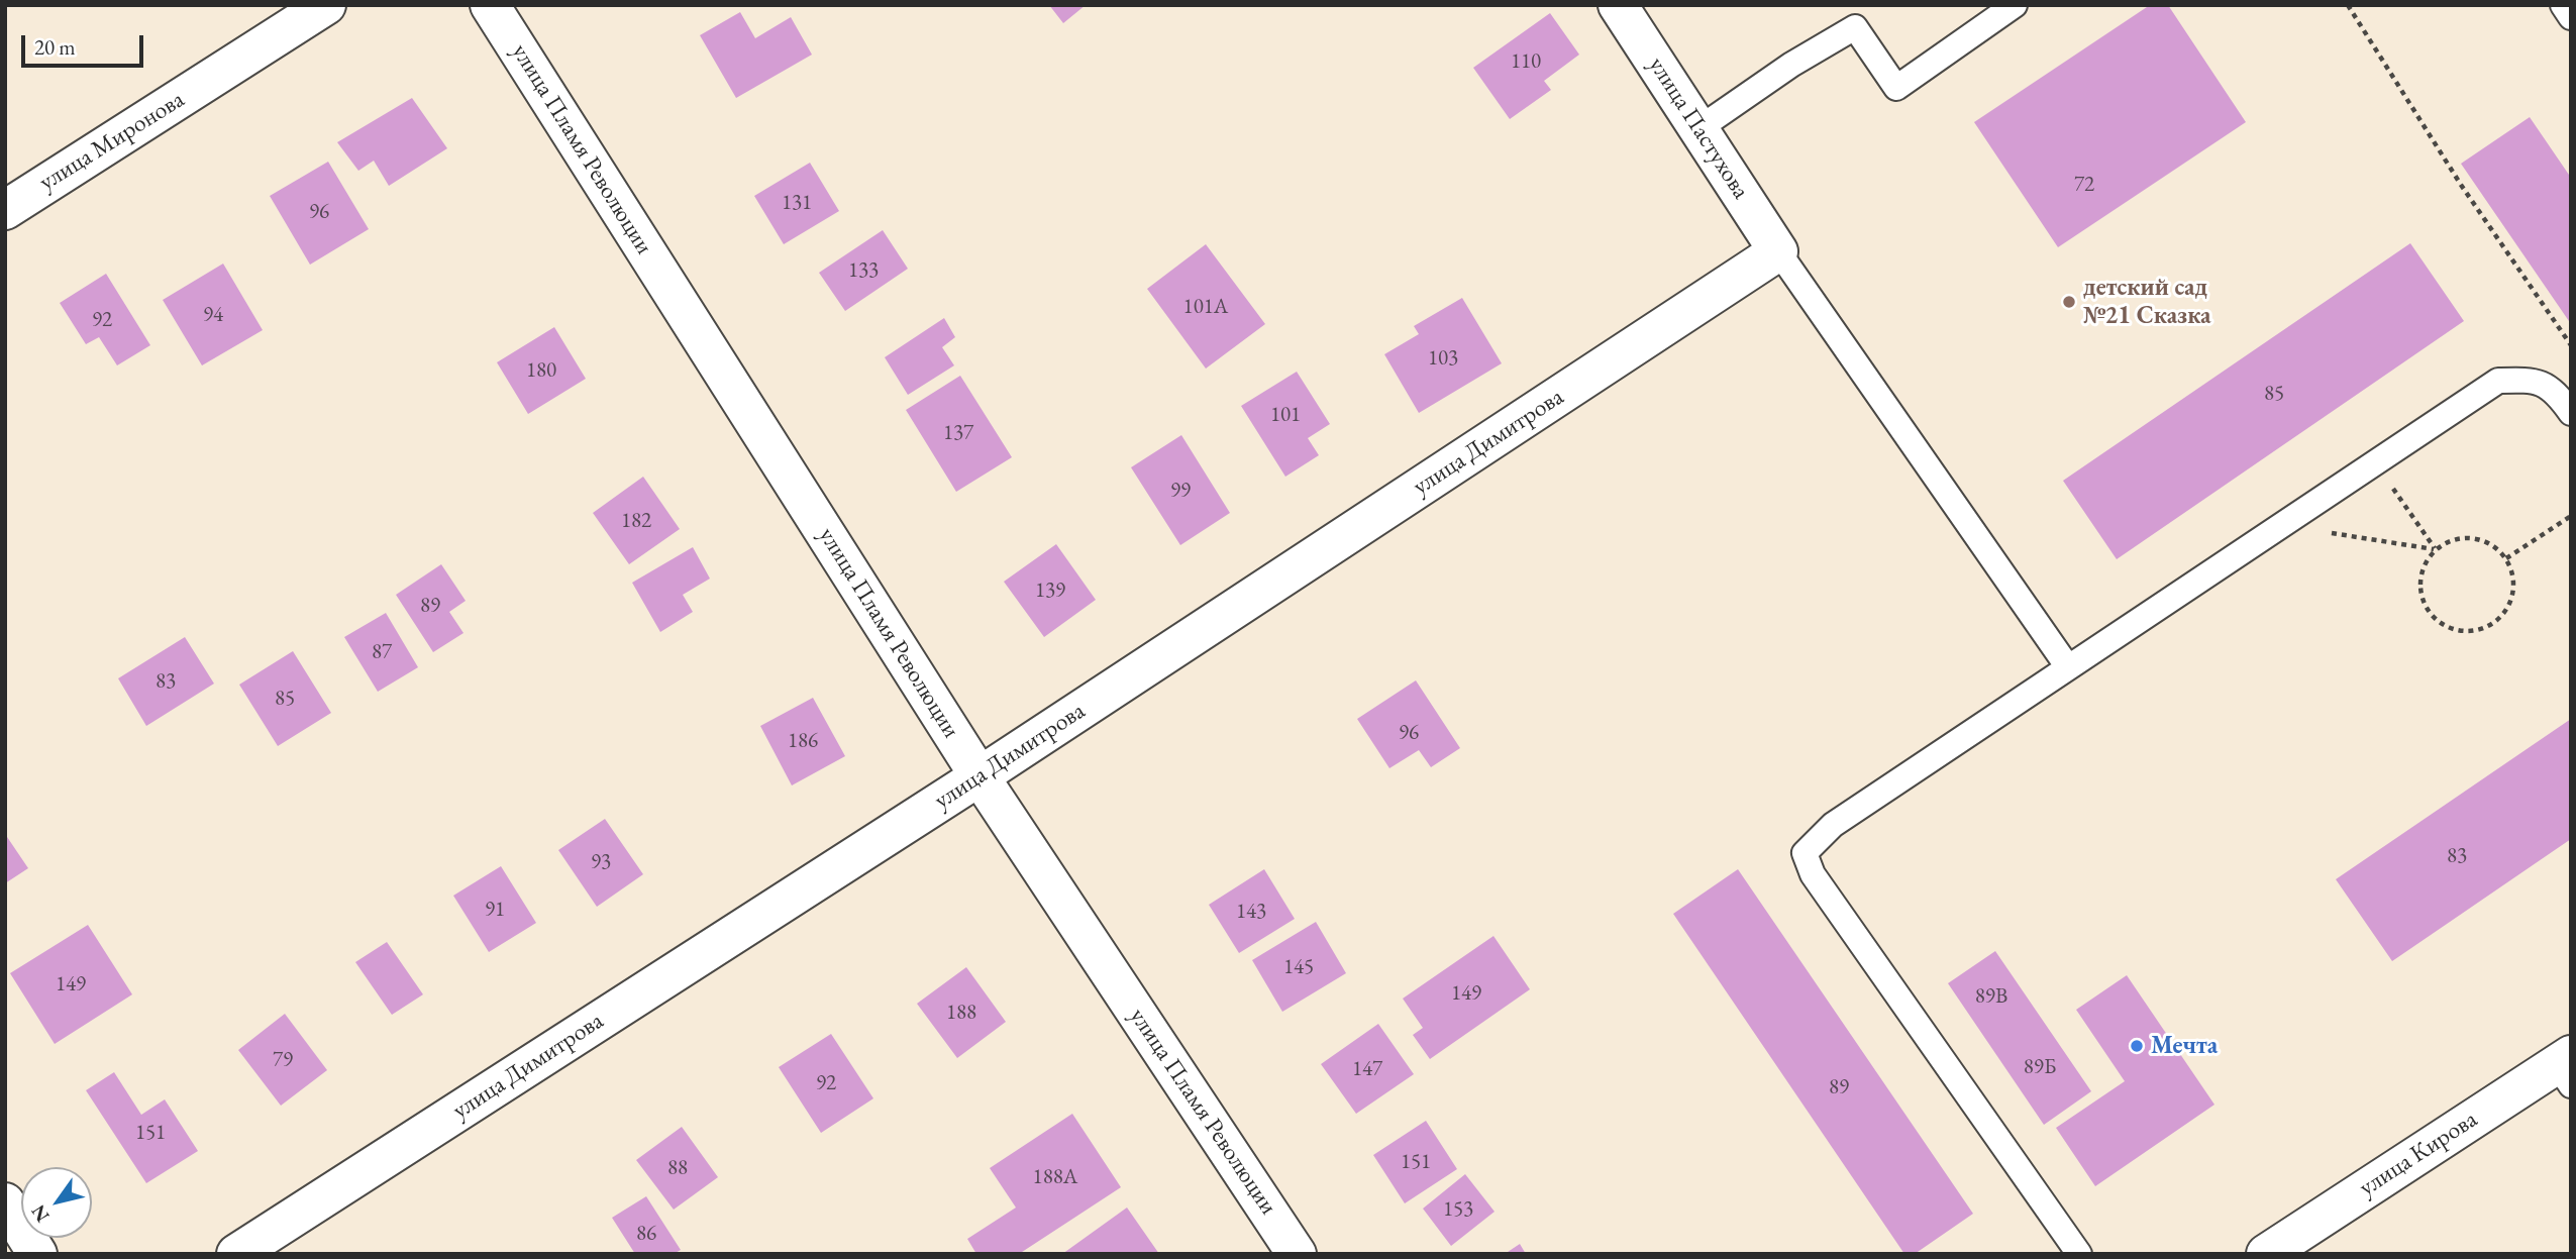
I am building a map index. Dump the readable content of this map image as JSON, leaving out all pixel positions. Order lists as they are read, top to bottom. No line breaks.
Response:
{"streets":{"street":["улица Пастухова","улица Миронова","улица Пламя Революции","улица Димитрова","улица Кирова"]},"crossings":[["улица Пастухова","улица Димитрова"],["улица Пламя Революции","улица Димитрова"]],"places":["детский сад №21 Сказка","Мечта"],"house_numbers":["110","72","131","96","133","101А","94","92","103","180","85","101","137","99","182","139","89","87","83","85","96","186","83","93","91","143","145","149","149","89В","188","79","89Б","147","92","89","151","151","88","188А","153","86"],"scale_bar":"20 m","north":"bottom left"}
